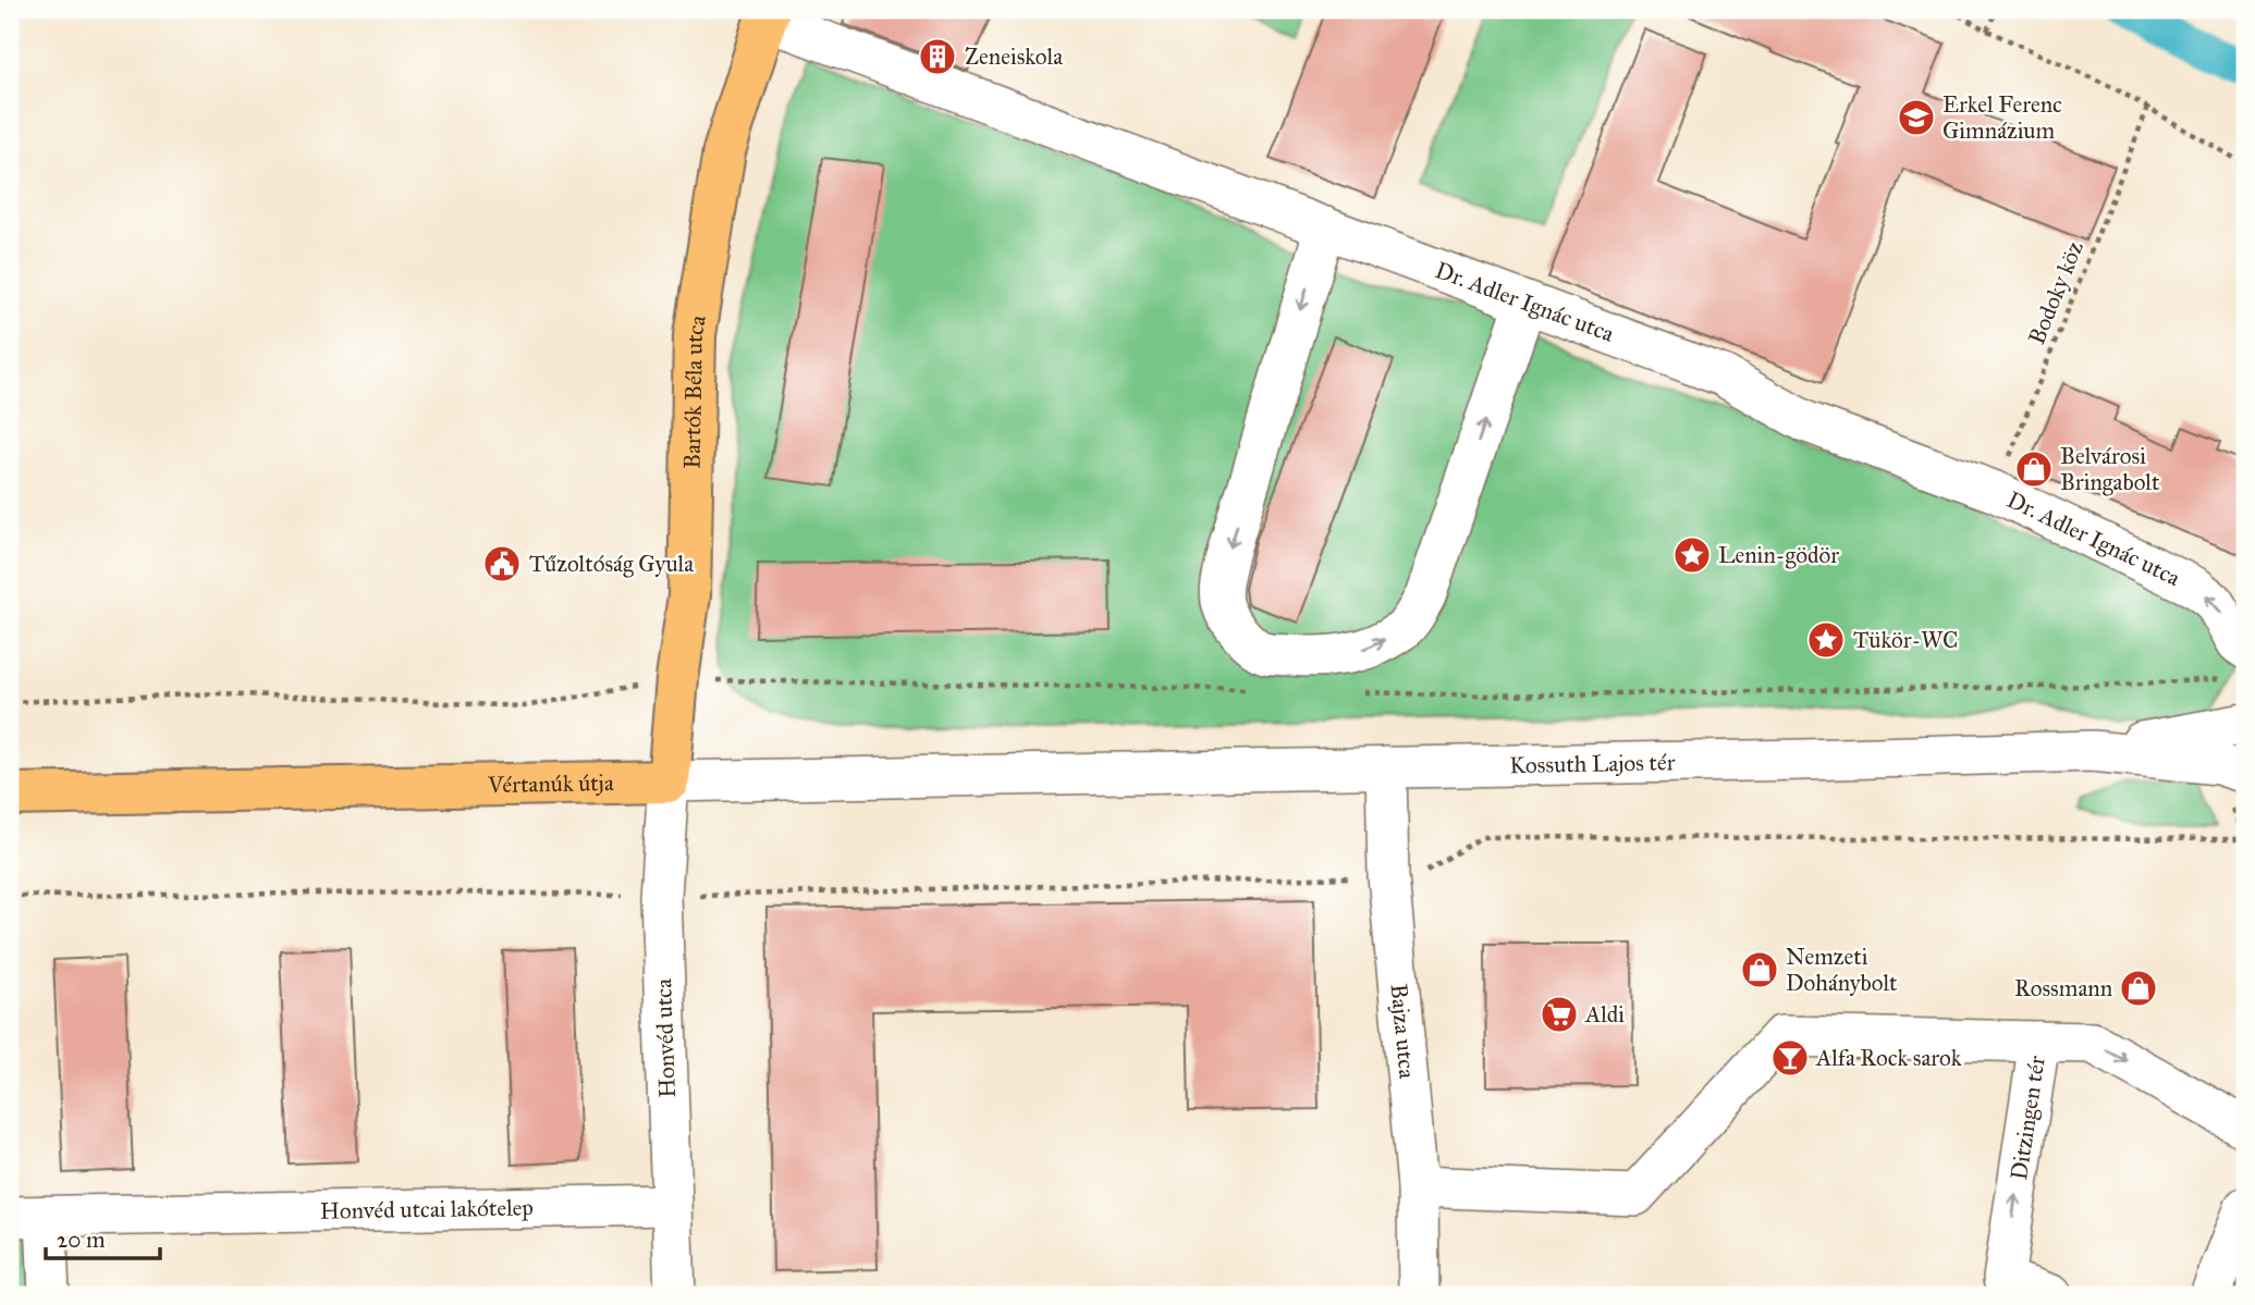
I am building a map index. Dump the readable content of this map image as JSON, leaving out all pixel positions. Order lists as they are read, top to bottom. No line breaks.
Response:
{"streets":{"main road":["Bartók Béla utca","Vértanúk útja"],"street":["Dr. Adler Ignác utca","Kossuth Lajos tér","Bajza utca","Honvéd utca","Ditzingen tér","Honvéd utcai lakótelep"],"path":["Bodoky köz"]},"crossings":[["Bodoky köz","Dr. Adler Ignác utca"],["Dr. Adler Ignác utca","Bartók Béla utca"],["Bartók Béla utca","Vértanúk útja"],["Bartók Béla utca","Honvéd utca"],["Kossuth Lajos tér","Vértanúk útja"],["Kossuth Lajos tér","Bajza utca"],["Vértanúk útja","Honvéd utca"],["Honvéd utca","Honvéd utcai lakótelep"]],"places":{"building":["Zeneiskola"],"school or university":["Erkel Ferenc Gimnázium"],"shop":["Belvárosi Bringabolt","Nemzeti Dohánybolt","Rossmann"],"place":["Lenin-gödör","Tükör-WC"],"public building":["Tűzoltóság Gyula"],"supermarket":["Aldi"],"bar":["Alfa Rock sarok"]},"scale_bar":"20 m"}
